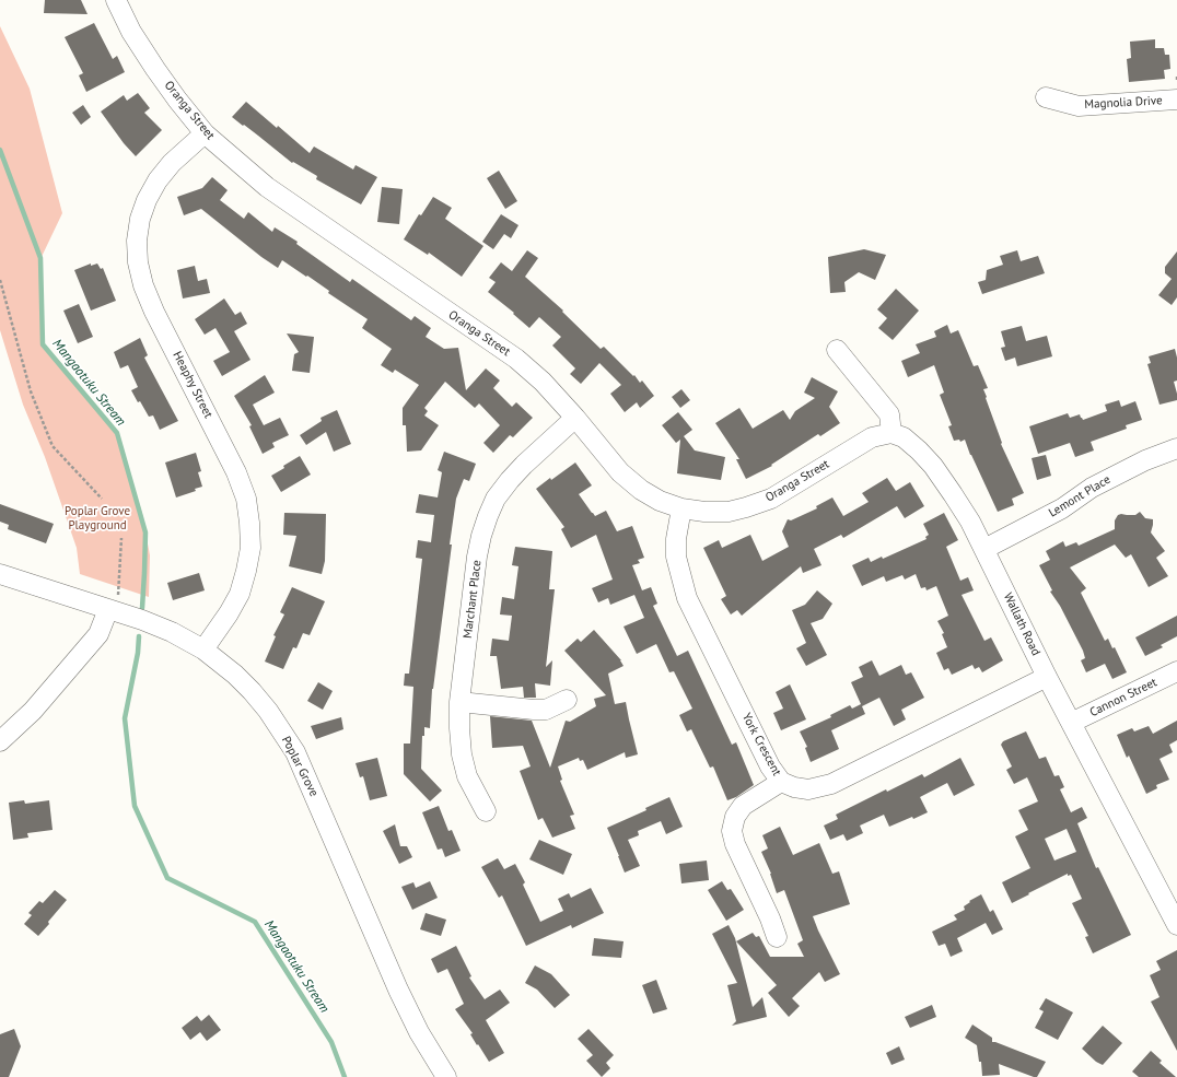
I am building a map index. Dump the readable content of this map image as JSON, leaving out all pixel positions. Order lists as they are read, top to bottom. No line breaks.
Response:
{"streets":{"street":["Magnolia Drive","Oranga Street","Heaphy Street","Lemont Place","Marchant Place","Wallath Road","Cannon Street","York Crescent","Poplar Grove"]},"crossings":[["Oranga Street","Heaphy Street"],["Oranga Street","Marchant Place"],["Oranga Street","Wallath Road"],["Oranga Street","York Crescent"],["Heaphy Street","Poplar Grove"],["Lemont Place","Wallath Road"],["Wallath Road","Cannon Street"],["Wallath Road","York Crescent"]],"water":["Mangaotuku Stream"],"parks":["Poplar Grove Playground"]}
